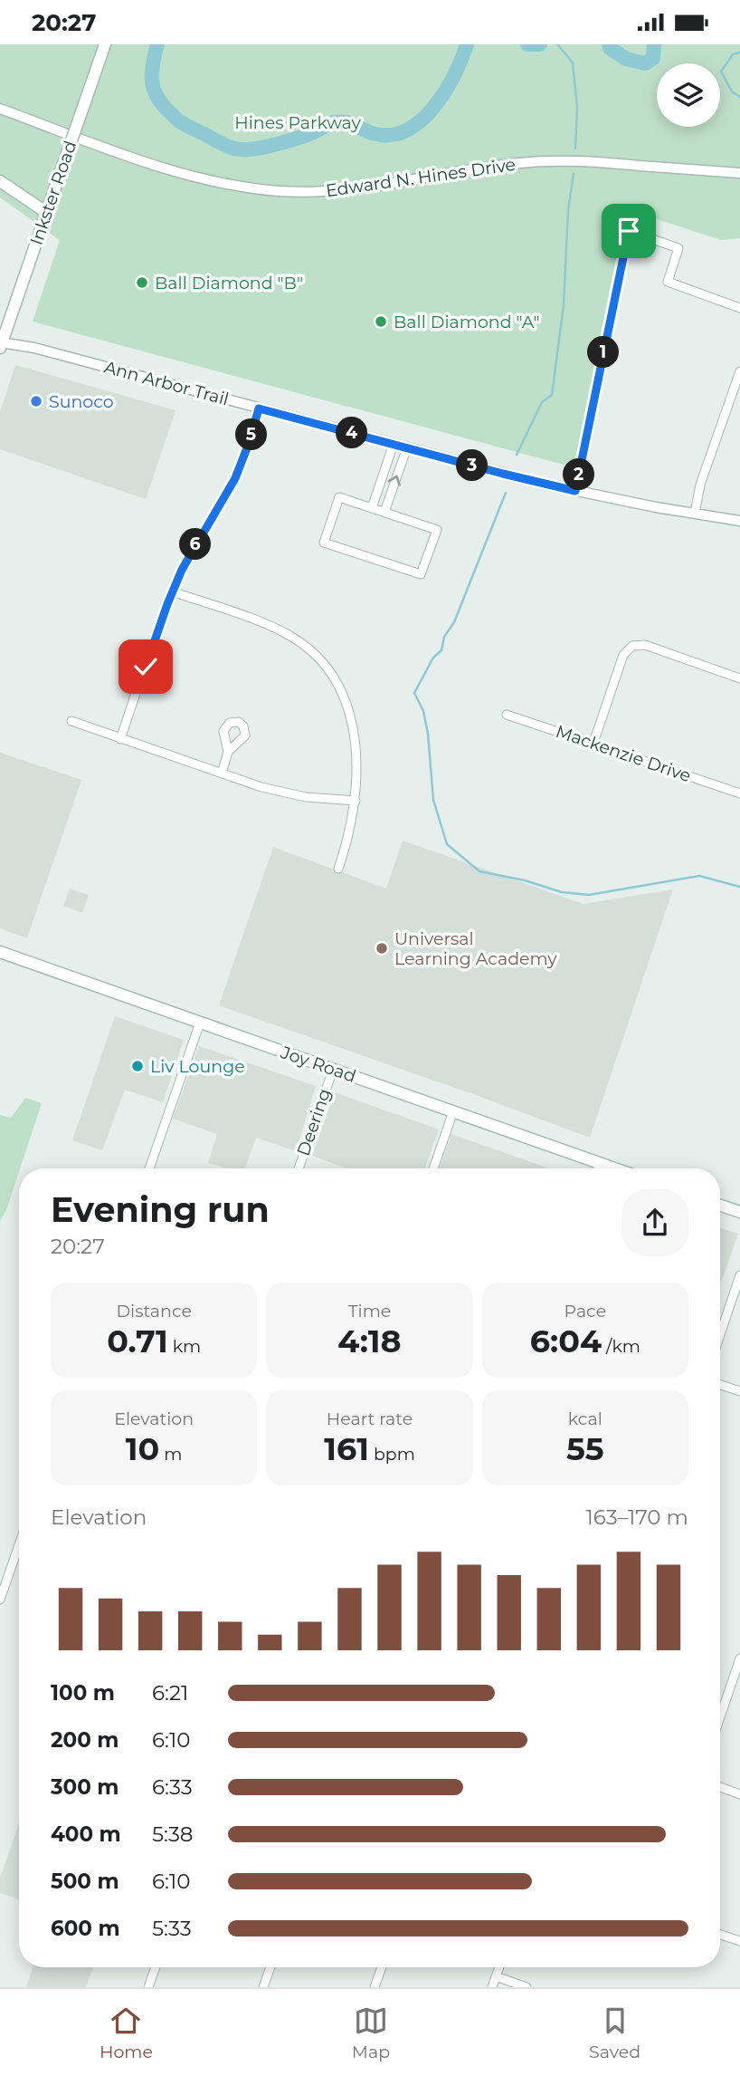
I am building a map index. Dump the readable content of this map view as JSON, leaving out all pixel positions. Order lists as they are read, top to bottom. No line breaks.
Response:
{"streets":{"main road":["Inkster Road","Joy Road"],"street":["Edward N. Hines Drive","Ann Arbor Trail","Mackenzie Drive","Deering"]},"crossings":[["Inkster Road","Ann Arbor Trail"],["Joy Road","Deering"]],"parks":["Hines Parkway"],"places":["Ball Diamond \"B\"","Ball Diamond \"A\"","Sunoco","Universal Learning Academy","Liv Lounge"],"page":{"status":"20:27","pins":["1","4","5","3","2","6"],"heading":["Evening run","20:27"],"stats":[["Distance","0.71 km"],["Time","4:18"],["Pace","6:04 /km"],["Elevation","10 m"],["Heart rate","161 bpm"],["kcal","55"]],"chart":["Elevation","163–170 m"],"list":[{"name":"100 m","note":"6:21"},{"name":"200 m","note":"6:10"},{"name":"300 m","note":"6:33"},{"name":"400 m","note":"5:38"},{"name":"500 m","note":"6:10"},{"name":"600 m","note":"5:33"}],"tabs":["Home","Map","Saved"]}}
